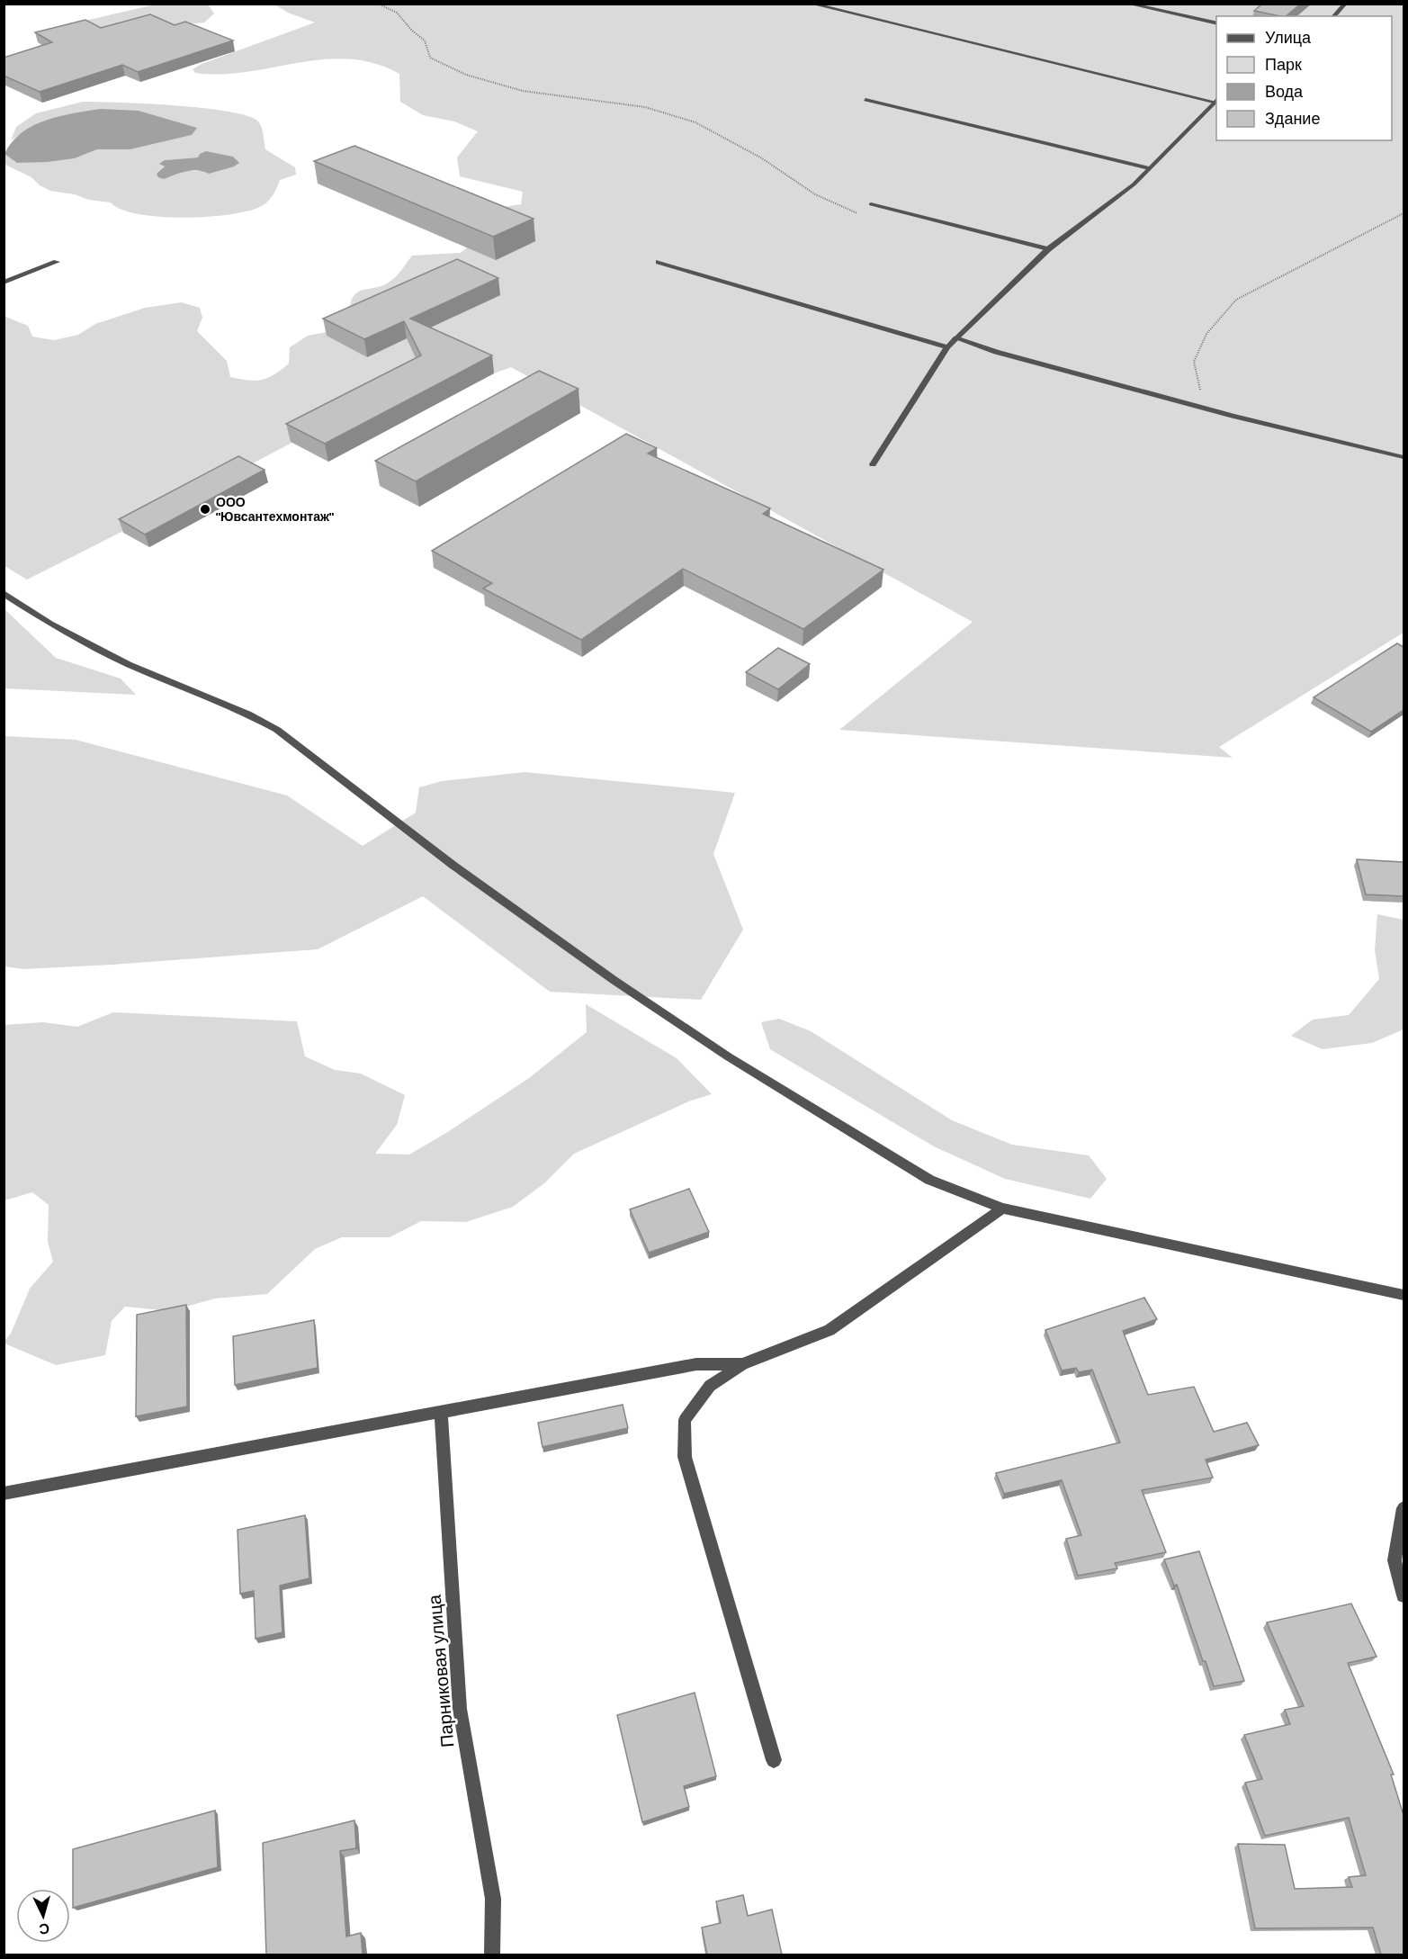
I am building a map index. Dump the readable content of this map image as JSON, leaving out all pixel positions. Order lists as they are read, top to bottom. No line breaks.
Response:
{"streets":{"street":["Парниковая улица"]},"places":["ООО \"Ювсантехмонтаж\""],"legend":["Улица","Парк","Вода","Здание"],"north":"bottom"}
